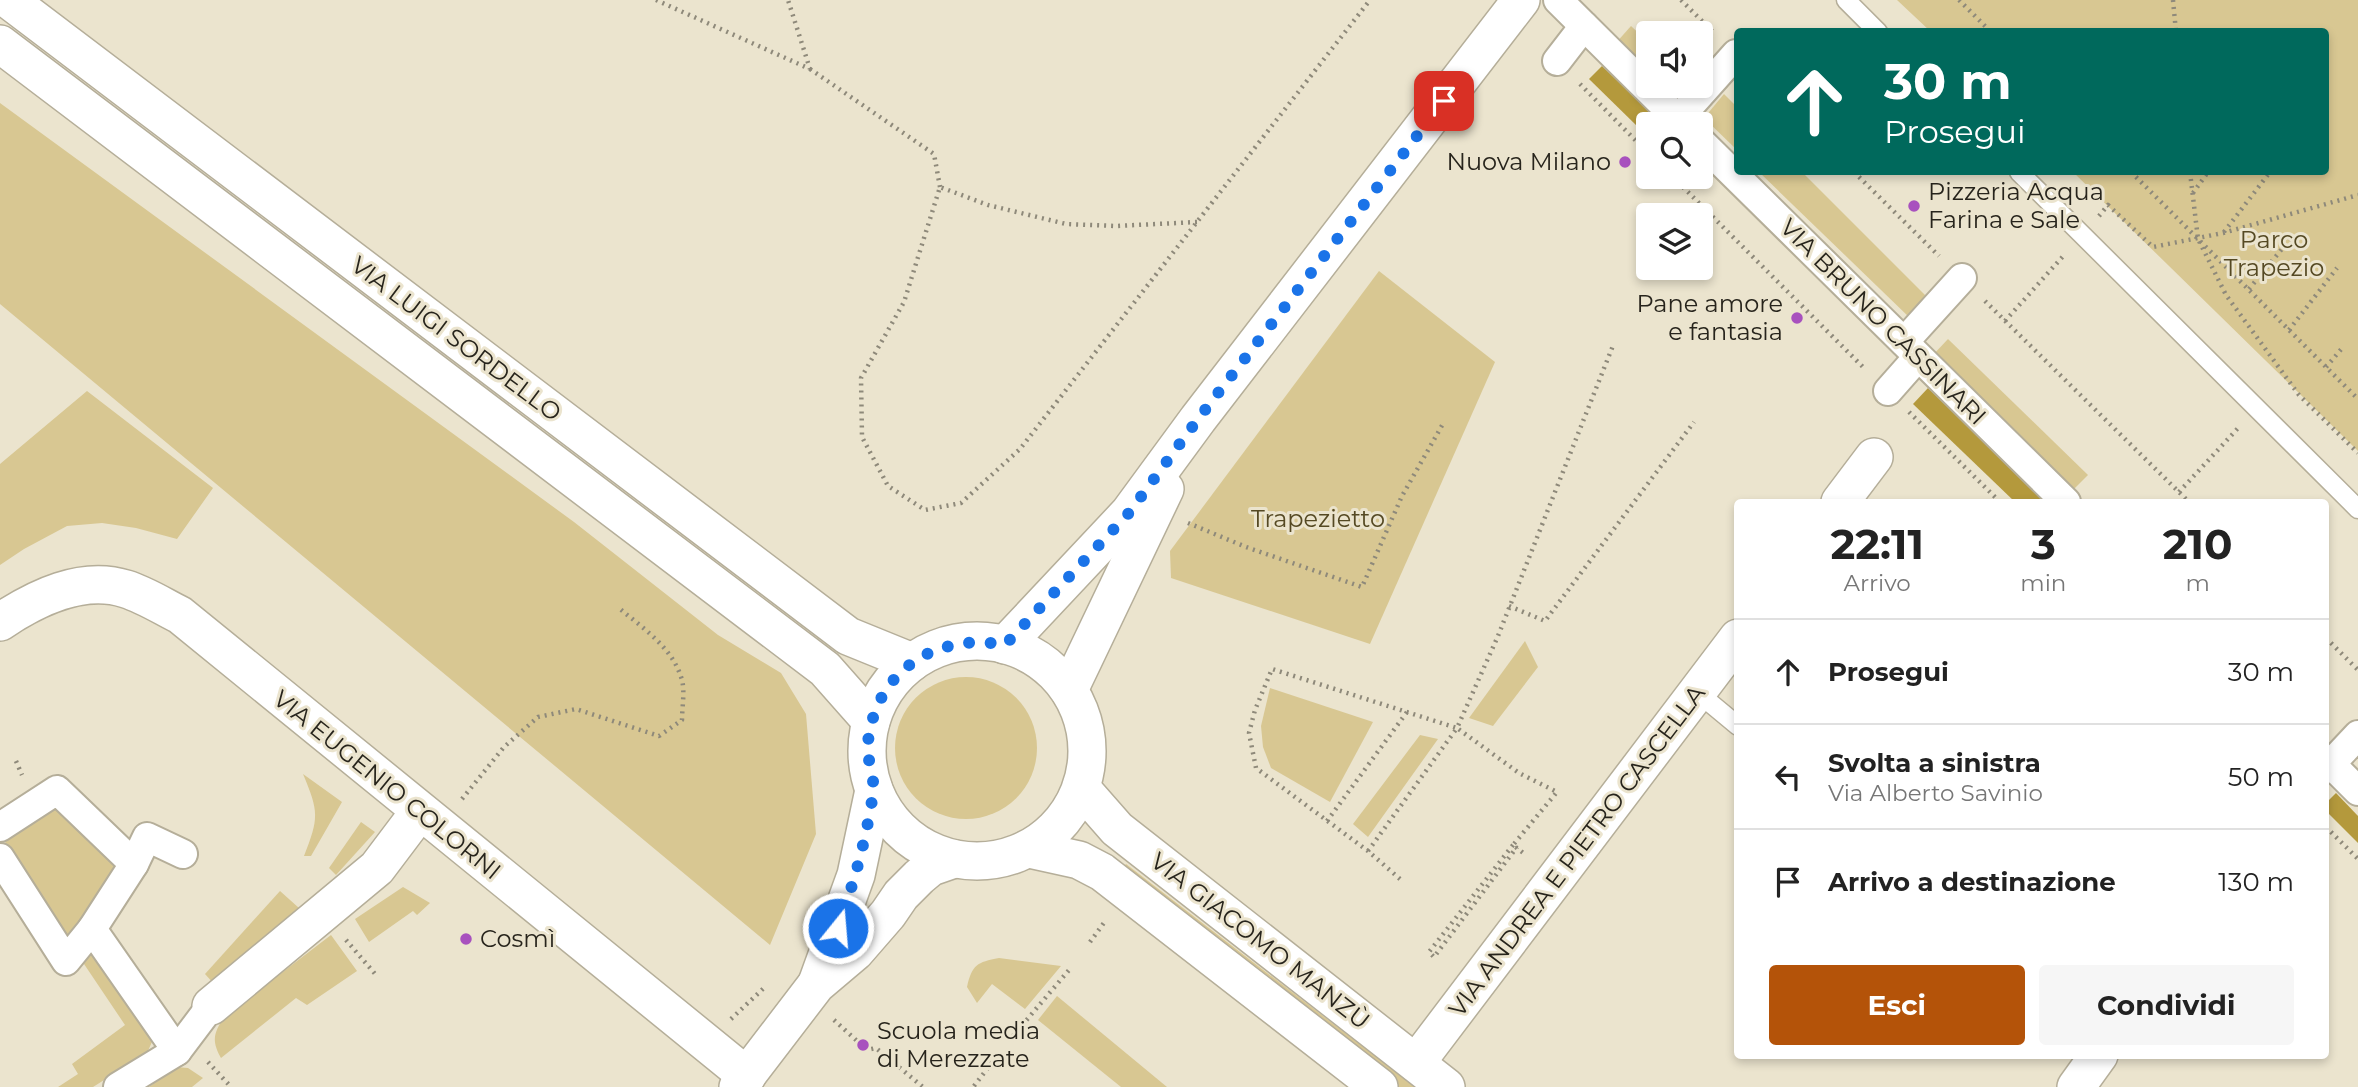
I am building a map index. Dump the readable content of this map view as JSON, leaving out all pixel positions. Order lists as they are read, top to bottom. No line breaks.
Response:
{"streets":{"street":["VIA BRUNO CASSINARI","VIA LUIGI SORDELLO","VIA EUGENIO COLORNI","VIA ANDREA E PIETRO CASCELLA","VIA GIACOMO MANZÙ"]},"crossings":[["VIA LUIGI SORDELLO","VIA GIACOMO MANZÙ"],["VIA ANDREA E PIETRO CASCELLA","VIA GIACOMO MANZÙ"]],"parks":["Parco Trapezio","Trapezietto"],"places":["Nuova Milano","Pizzeria Acqua Farina e Sale","Pane amore e fantasia","Cosmì","Scuola media di Merezzate"],"page":{"turn":["30 m","Prosegui"],"eta":["22:11","Arrivo","3","min","210","m"],"list":[{"name":"Prosegui","value":"30 m"},{"name":"Svolta a sinistra","note":"Via Alberto Savinio","value":"50 m"},{"name":"Arrivo a destinazione","value":"130 m"}],"buttons":["Esci","Condividi"]}}
